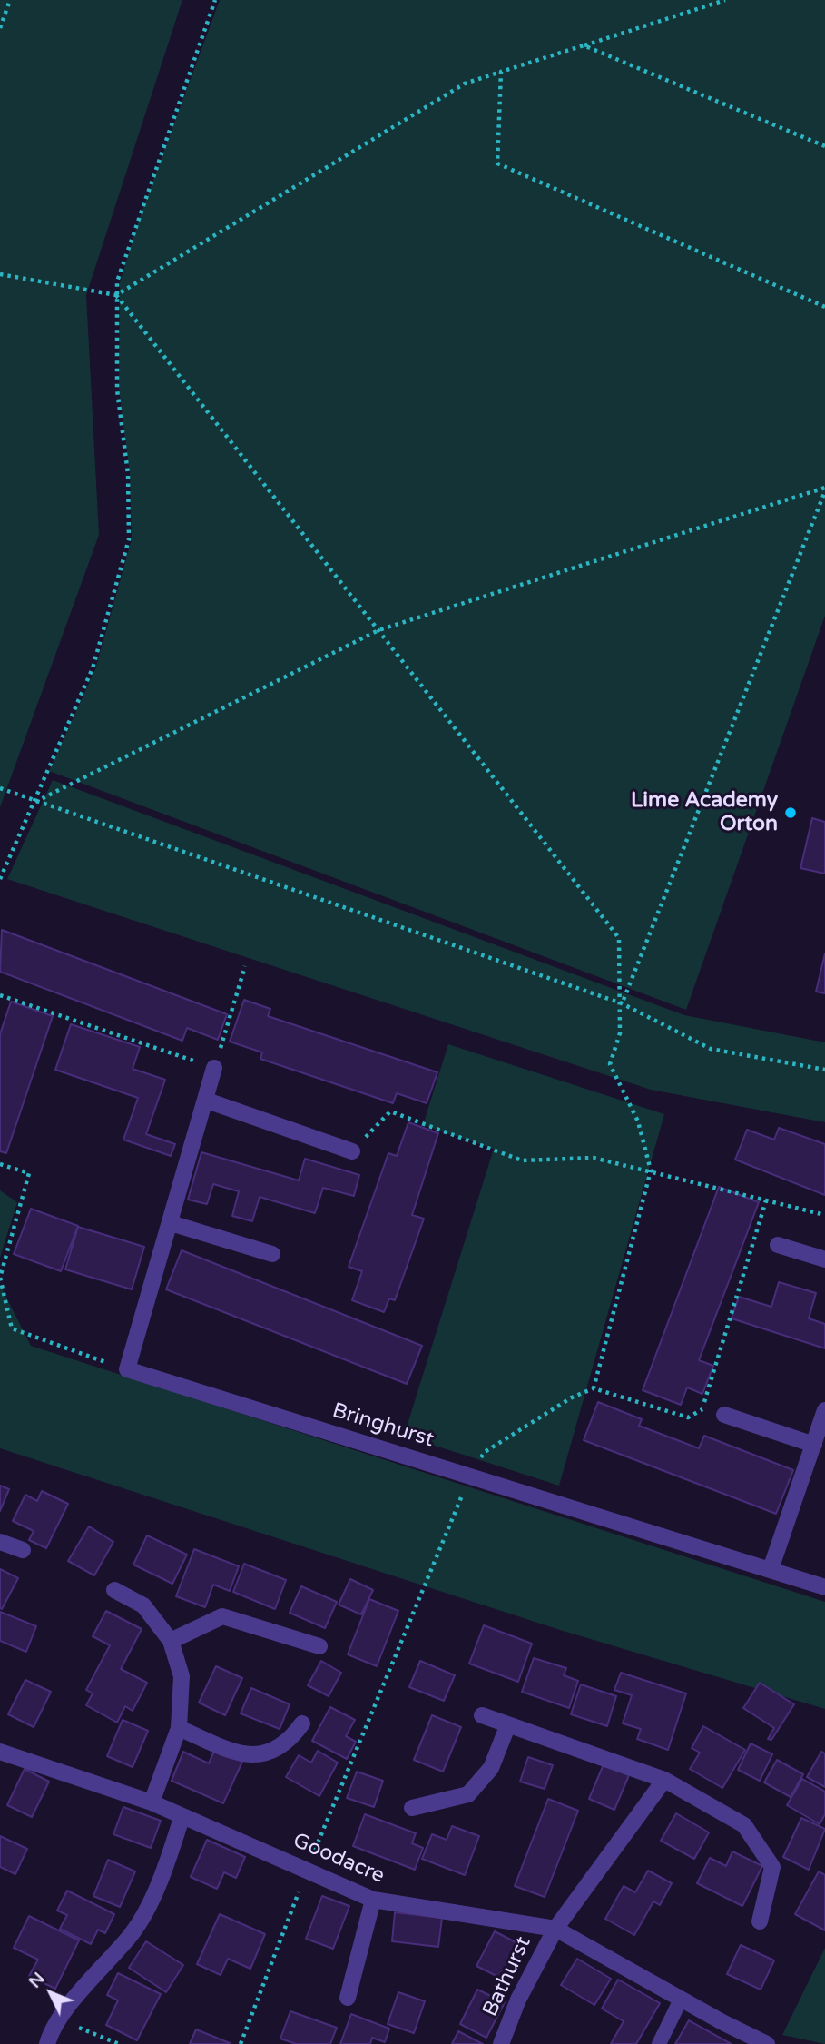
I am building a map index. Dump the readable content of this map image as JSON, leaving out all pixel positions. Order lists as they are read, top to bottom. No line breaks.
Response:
{"streets":{"street":["Bringhurst","Goodacre","Bathurst"]},"crossings":[["Goodacre","Bathurst"]],"places":["Lime Academy Orton"],"north":"top left"}
